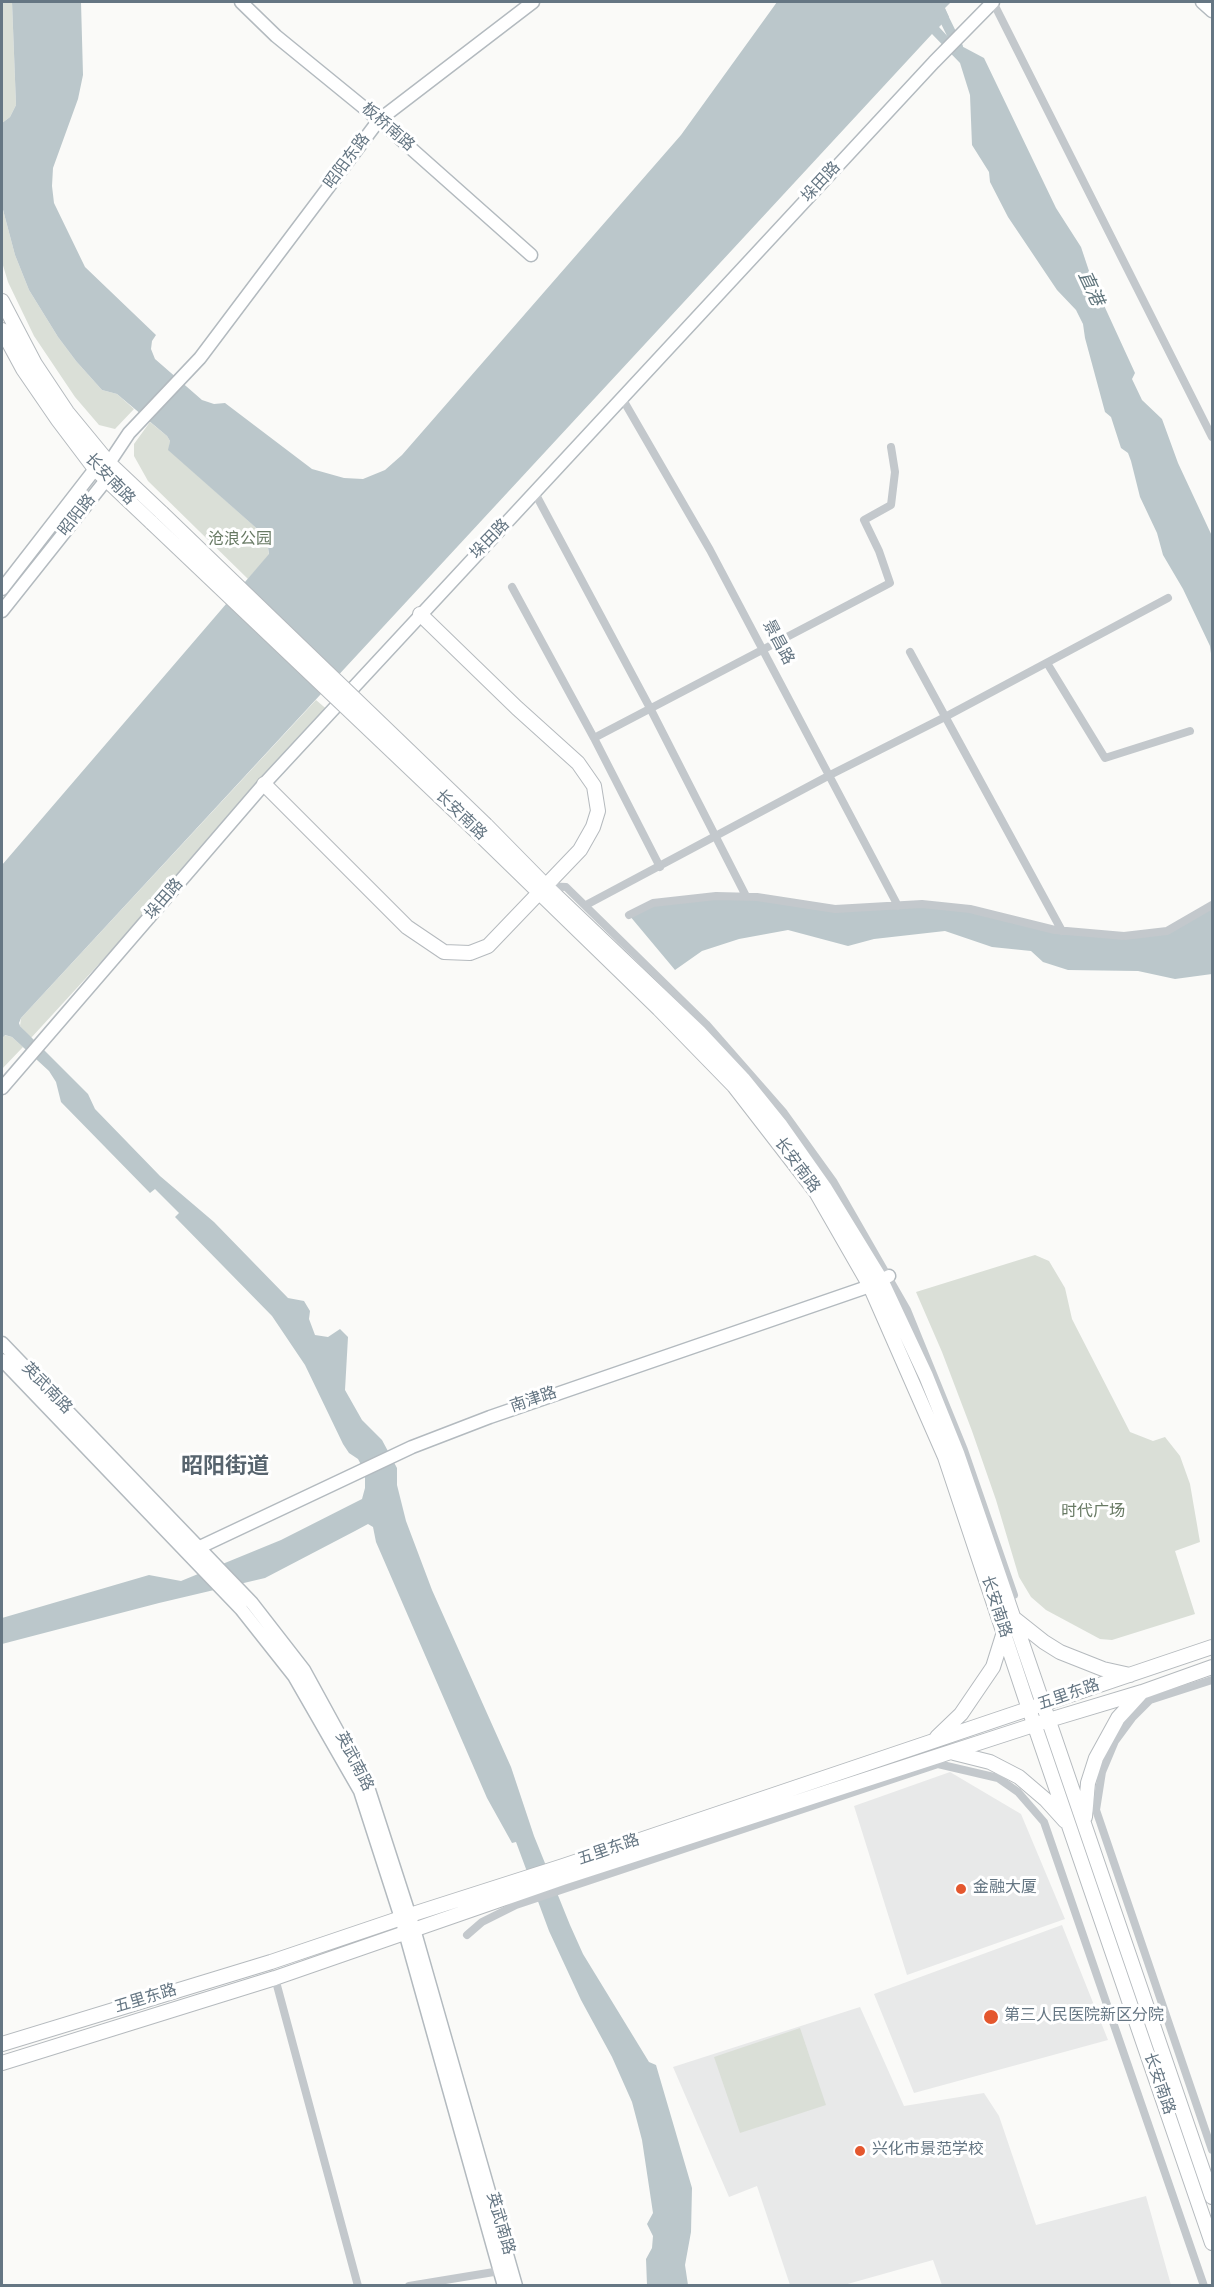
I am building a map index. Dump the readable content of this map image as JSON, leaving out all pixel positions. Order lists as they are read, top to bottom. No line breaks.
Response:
{"streets":{"main road":["长安南路","五里东路"],"street":["板桥南路","昭阳东路","垛田路","昭阳路","景昌路","英武南路","南津路"]},"crossings":[["板桥南路","昭阳东路"],["昭阳东路","长安南路"],["昭阳东路","昭阳路"],["垛田路","景昌路"],["长安南路","昭阳路"],["长安南路","南津路"],["长安南路","五里东路"],["英武南路","南津路"],["英武南路","五里东路"]],"districts":["昭阳街道"],"water":["直港"],"parks":["沧浪公园","时代广场"],"places":["金融大厦","第三人民医院新区分院","兴化市景范学校"]}
